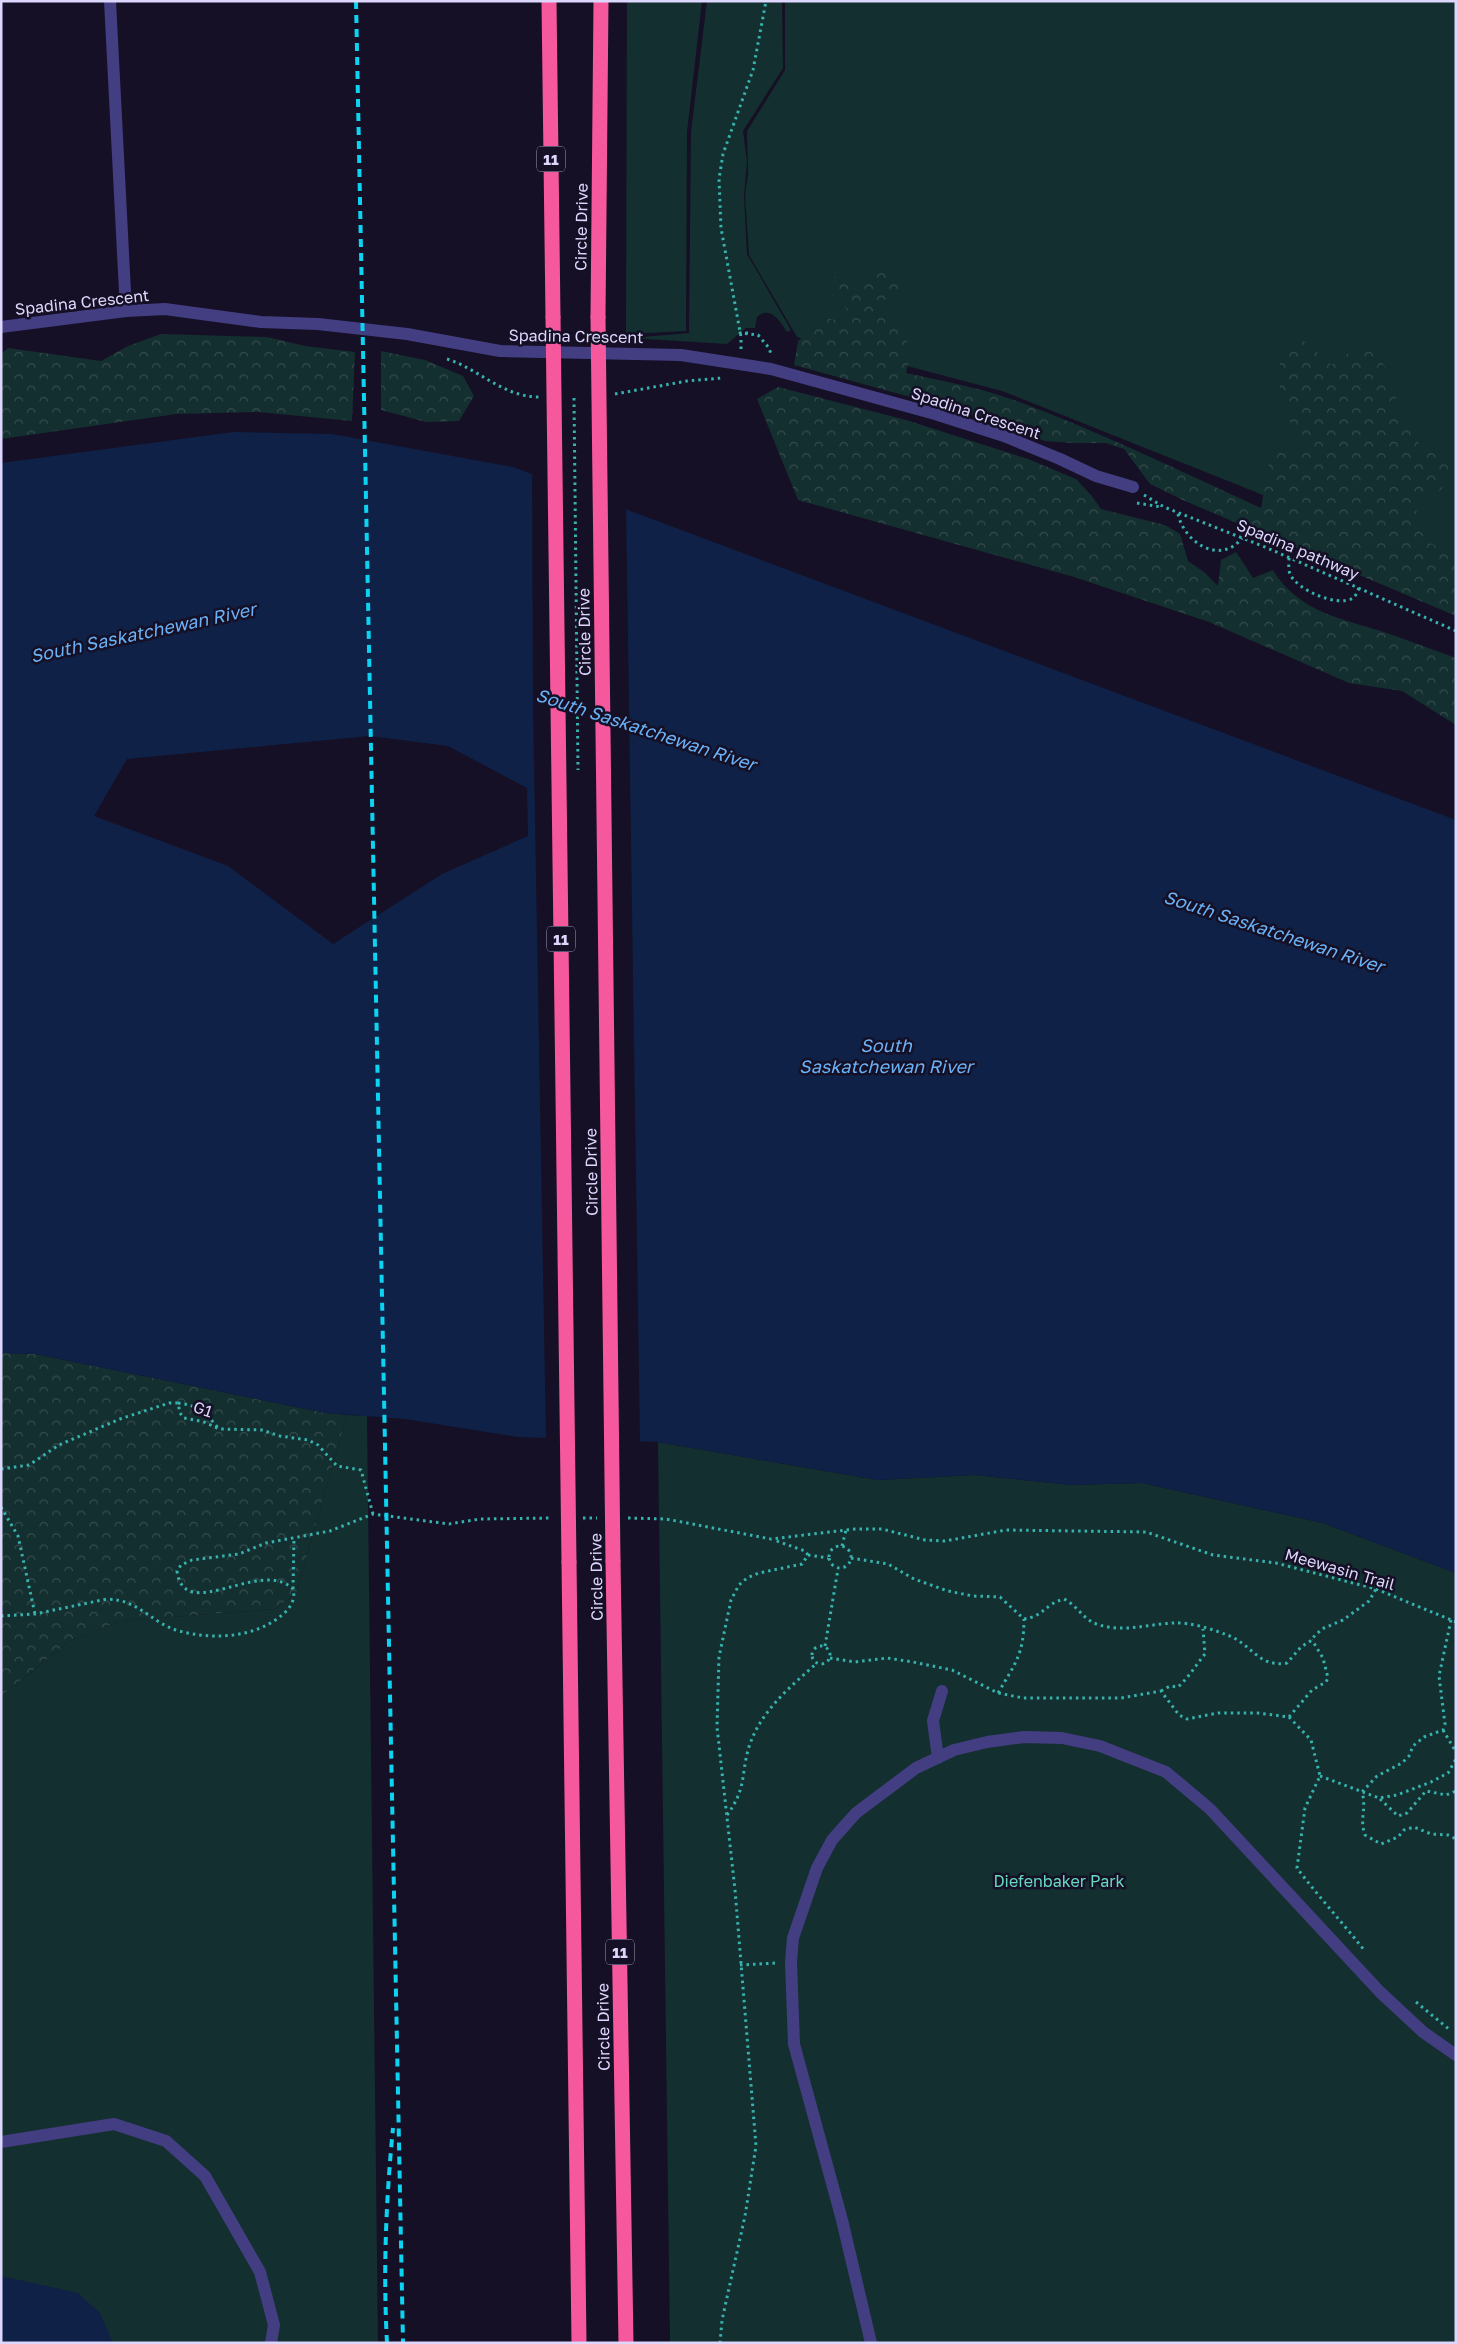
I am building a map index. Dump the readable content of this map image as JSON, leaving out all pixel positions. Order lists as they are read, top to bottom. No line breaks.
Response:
{"streets":{"highway":["11","Circle Drive"],"street":["Spadina Crescent"],"path":["Spadina pathway","G1","Meewasin Trail"]},"crossings":[["Spadina Crescent","Spadina pathway"]],"water":["South Saskatchewan River"],"parks":["Diefenbaker Park"]}
